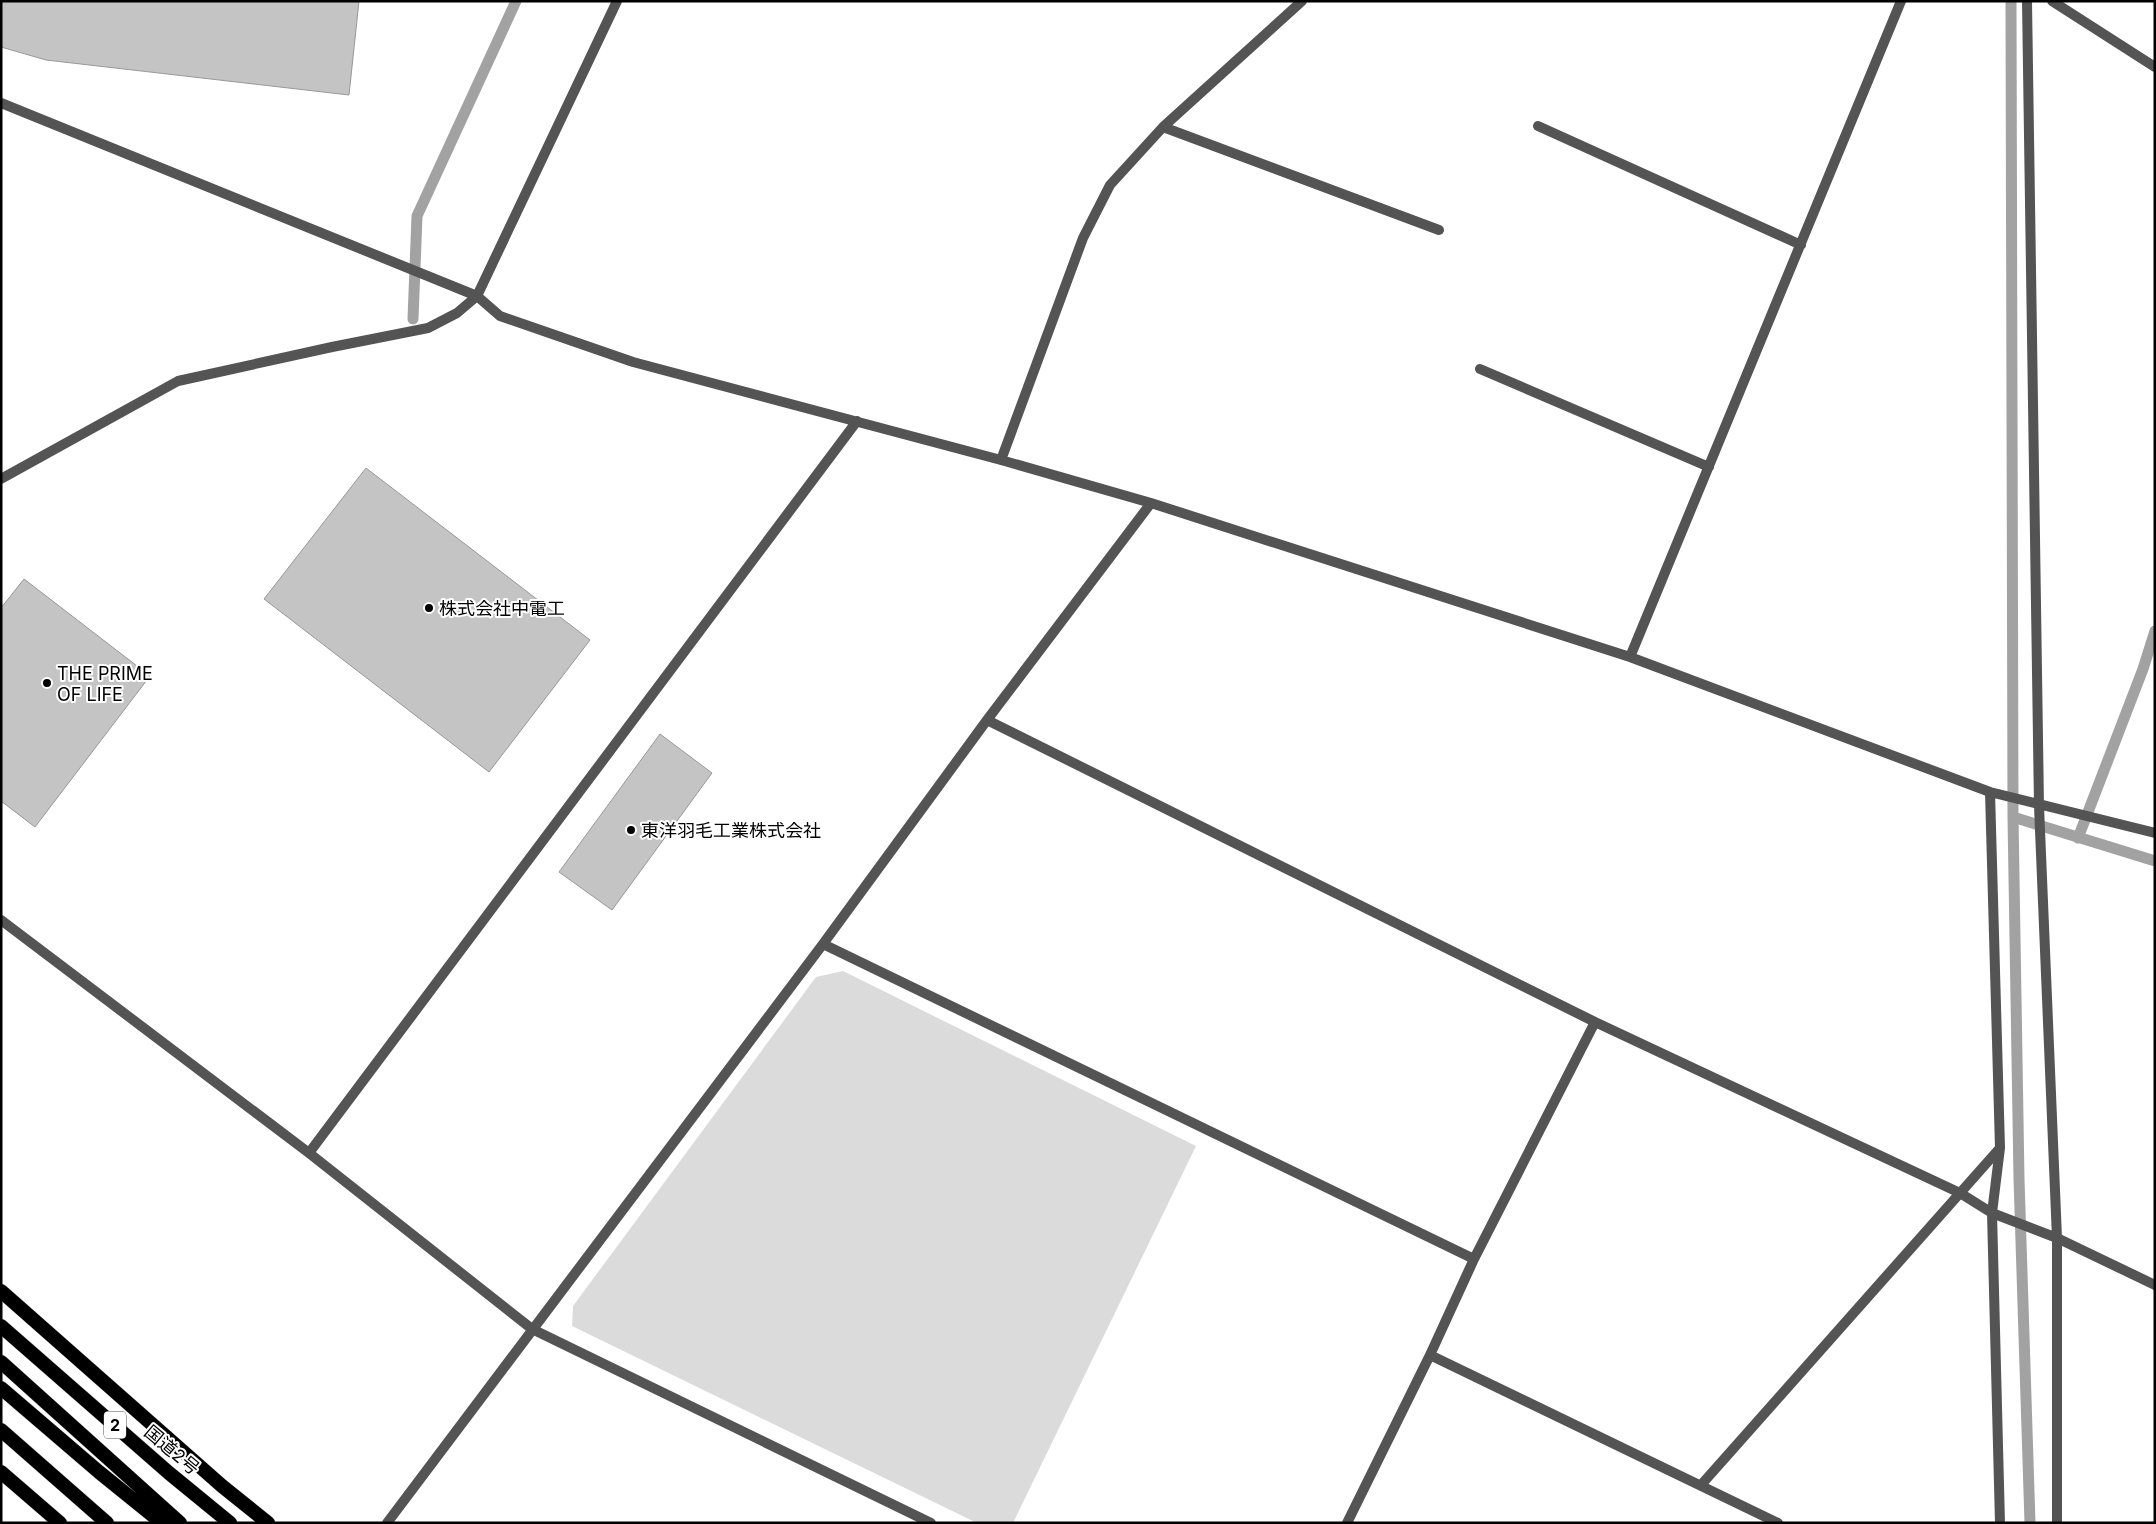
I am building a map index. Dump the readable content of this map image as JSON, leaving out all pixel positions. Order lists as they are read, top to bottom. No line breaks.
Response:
{"streets":{"highway":["2","国道2号"]},"places":["株式会社中電工","THE PRIME OF LIFE","東洋羽毛工業株式会社"]}
